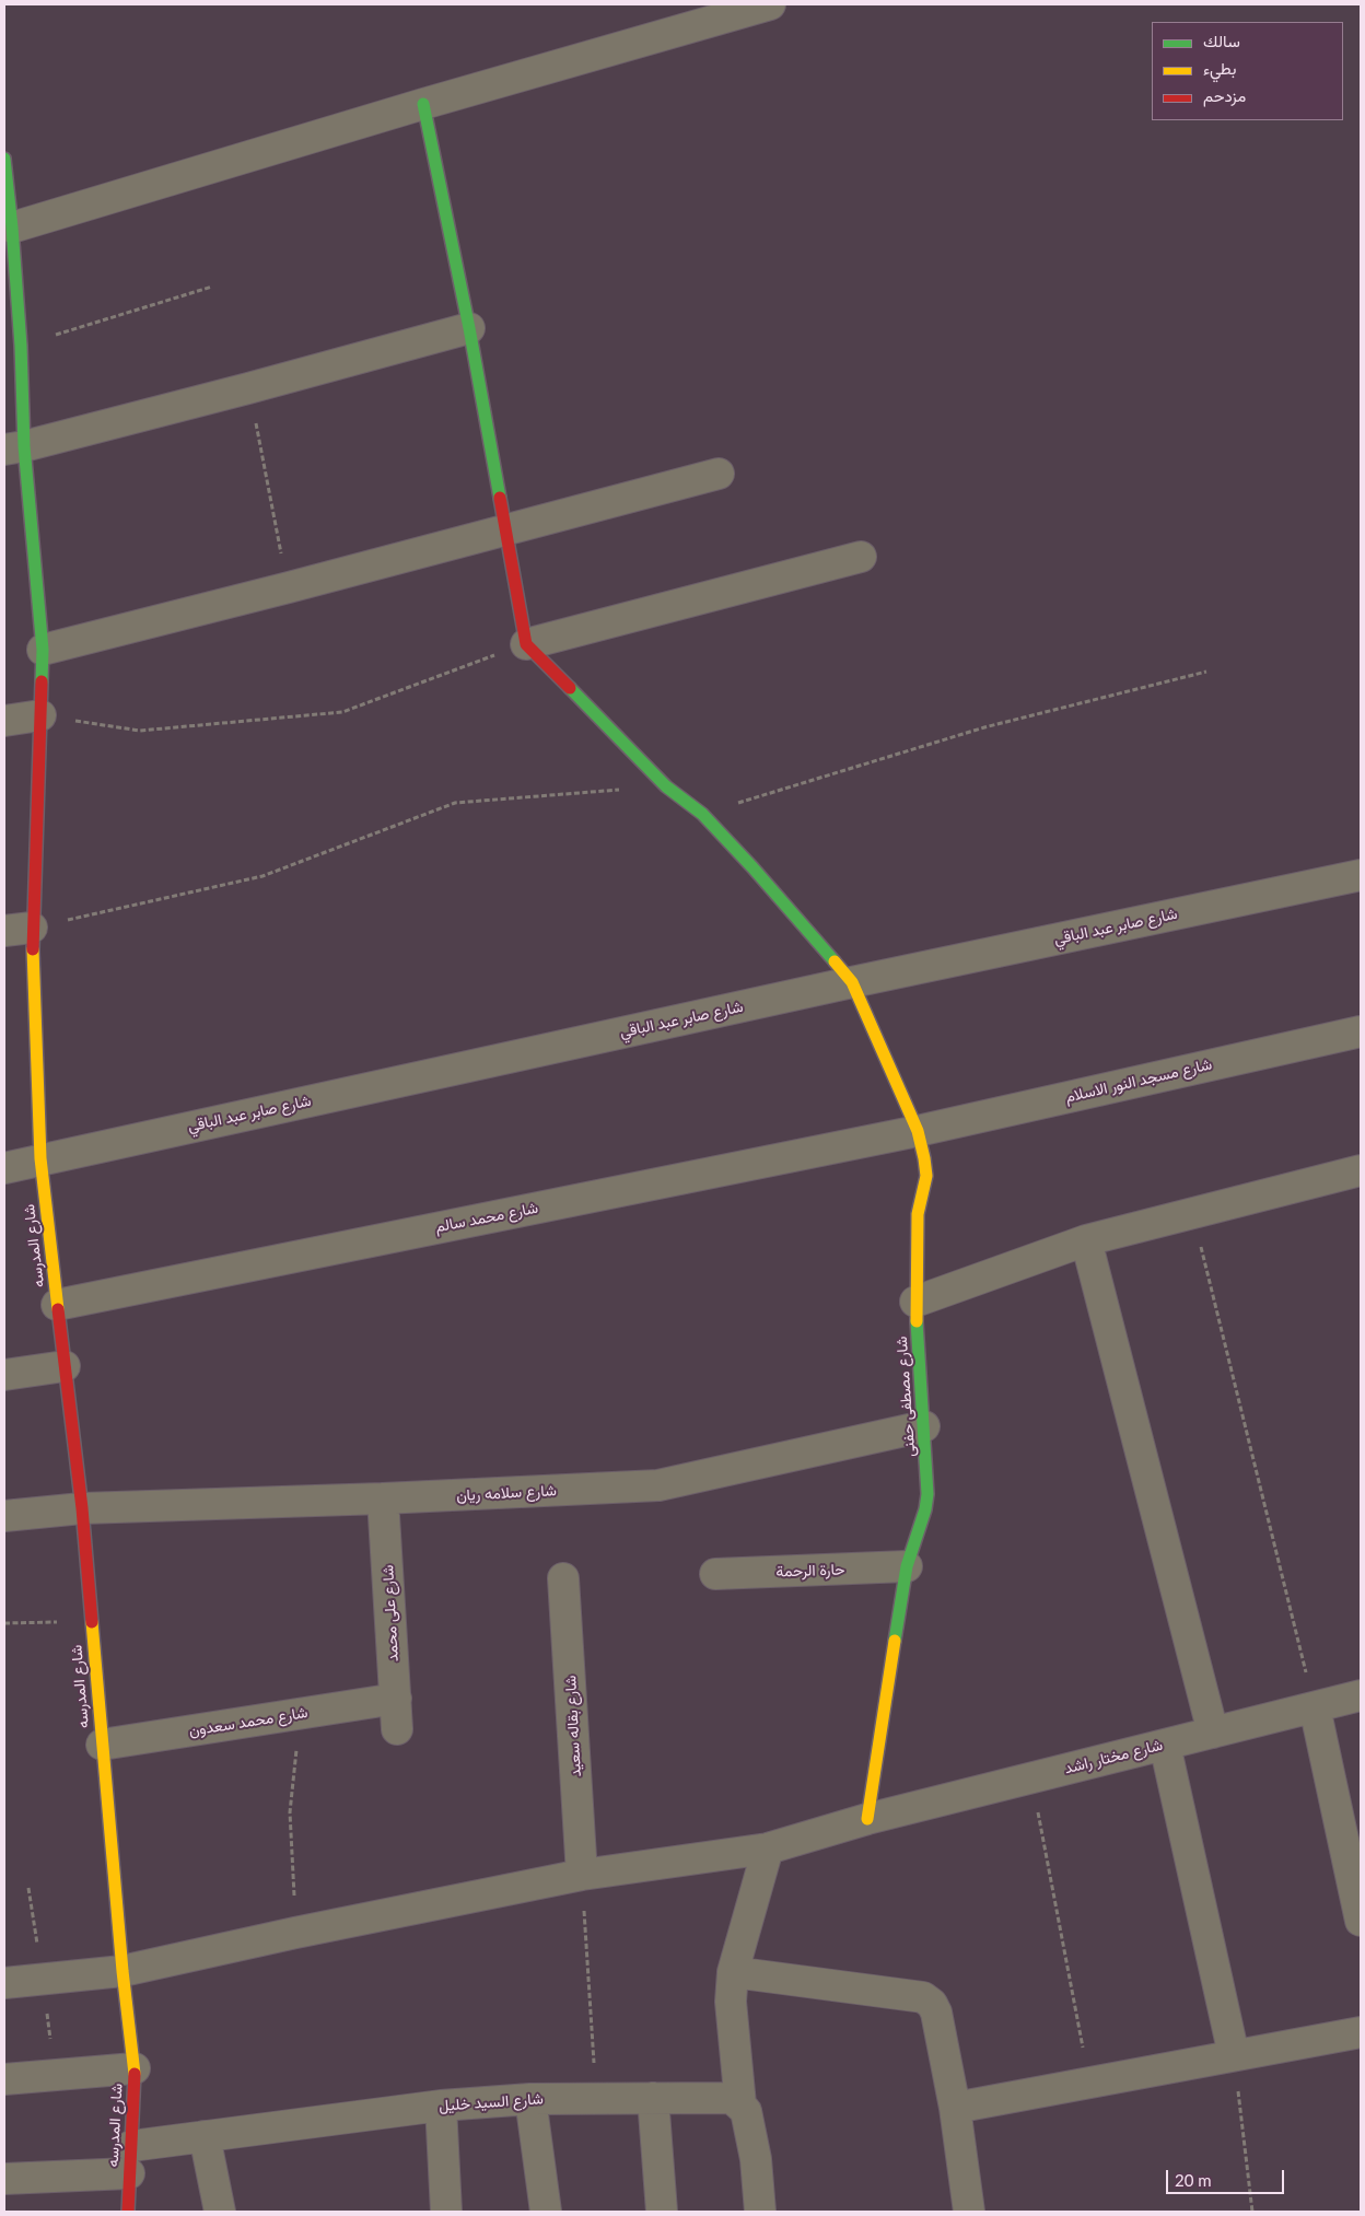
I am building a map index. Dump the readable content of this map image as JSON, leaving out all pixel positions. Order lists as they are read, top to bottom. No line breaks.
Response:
{"streets":{"street":["شارع صابر عبد الباقي","شارع مسجد النور الاسلام","شارع محمد سالم","شارع المدرسه","شارع مصطفى حفنى","شارع سلامه ريان","حارة الرحمة","شارع على محمد","شارع محمد سعدون","شارع بقاله سعيد","شارع مختار راشد","شارع السيد خليل"]},"crossings":[["شارع صابر عبد الباقي","شارع المدرسه"],["شارع صابر عبد الباقي","شارع مصطفى حفنى"],["شارع مسجد النور الاسلام","شارع محمد سالم"],["شارع مسجد النور الاسلام","شارع مصطفى حفنى"],["شارع محمد سالم","شارع المدرسه"],["شارع محمد سالم","شارع مصطفى حفنى"],["شارع المدرسه","شارع سلامه ريان"],["شارع المدرسه","شارع محمد سعدون"],["شارع المدرسه","شارع مختار راشد"],["شارع المدرسه","شارع السيد خليل"],["شارع مصطفى حفنى","شارع سلامه ريان"],["شارع مصطفى حفنى","حارة الرحمة"],["شارع مصطفى حفنى","شارع مختار راشد"],["شارع سلامه ريان","شارع على محمد"],["شارع على محمد","شارع محمد سعدون"],["شارع بقاله سعيد","شارع مختار راشد"]],"legend":["سالك","بطيء","مزدحم"],"scale_bar":"20 m"}
